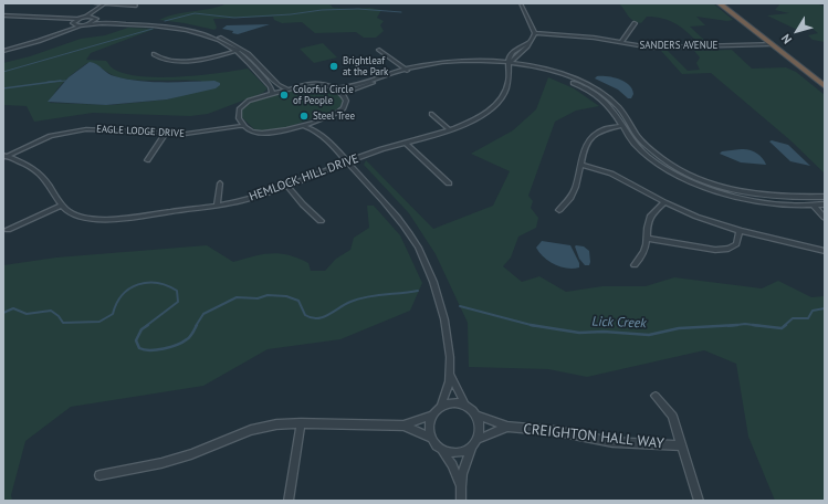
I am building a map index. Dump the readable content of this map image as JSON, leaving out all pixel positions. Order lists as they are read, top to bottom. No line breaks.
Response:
{"streets":{"street":["SANDERS AVENUE","EAGLE LODGE DRIVE","HEMLOCK HILL DRIVE","CREIGHTON HALL WAY"]},"crossings":[["EAGLE LODGE DRIVE","HEMLOCK HILL DRIVE"]],"water":["Lick Creek"],"places":["Brightleaf at the Park","Colorful Circle of People","Steel Tree"],"north":"bottom left"}
